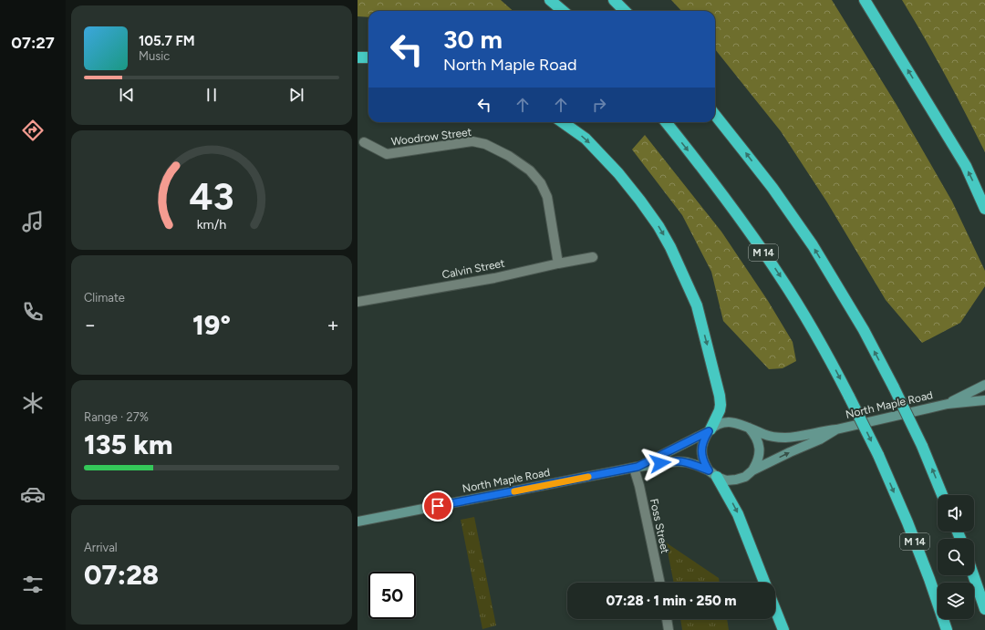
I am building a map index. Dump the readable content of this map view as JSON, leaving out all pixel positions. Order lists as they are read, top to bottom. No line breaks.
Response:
{"streets":{"highway":["M 14"],"main road":["North Maple Road"],"street":["Woodrow Street","Calvin Street","Foss Street"]},"crossings":[["Woodrow Street","Calvin Street"],["North Maple Road","Foss Street"]],"page":{"tabs":"07:27","turn":["30 m","North Maple Road"],"song":["105.7 FM","Music"],"tile":["Climate",["Range · 27%","135 km"],["Arrival","07:28"]],"heat":["−","19°","+"],"limit":"50","trip":"07:28 · 1 min · 250 m","gauge":["43","km/h"]}}
